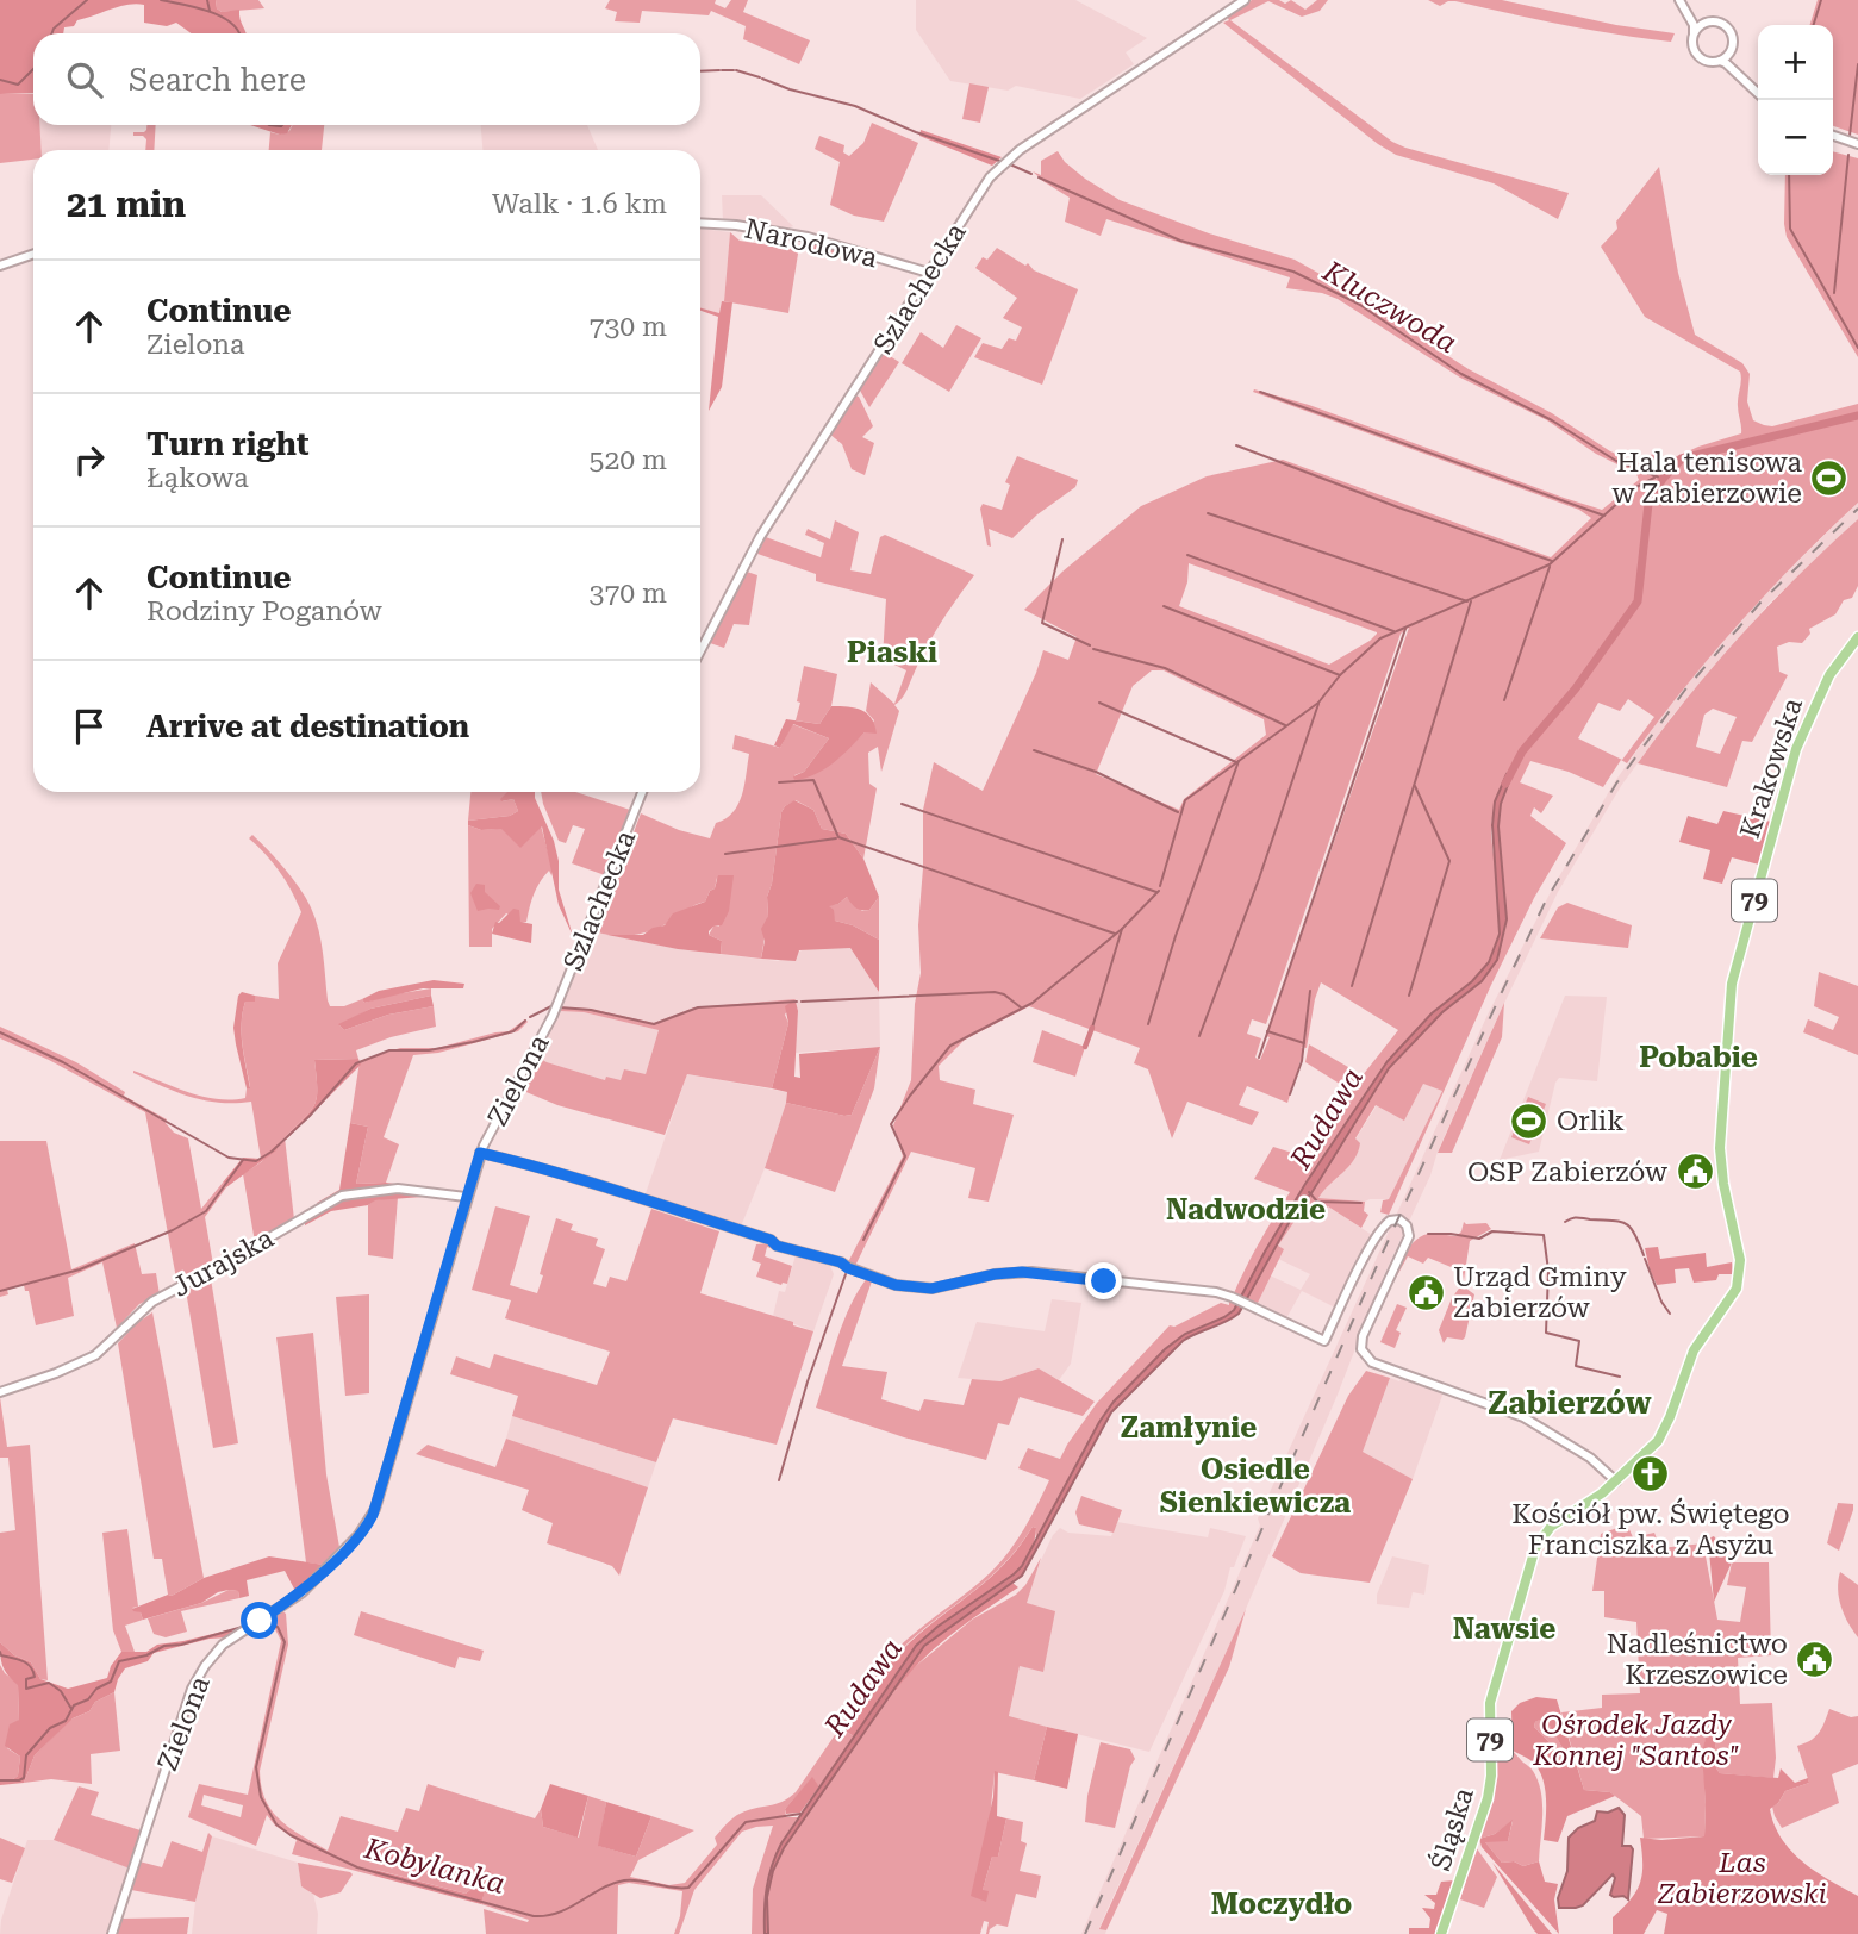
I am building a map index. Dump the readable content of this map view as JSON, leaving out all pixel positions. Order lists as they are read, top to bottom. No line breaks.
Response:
{"streets":{"main road":["Krakowska","79","Śląska"],"street":["Narodowa","Szlachecka","Zielona","Jurajska"]},"crossings":[["Narodowa","Szlachecka"],["Szlachecka","Zielona"],["Krakowska","Śląska"],["Zielona","Jurajska"]],"districts":["Piaski","Pobabie","Nadwodzie","Zabierzów","Zamłynie","Osiedle Sienkiewicza","Nawsie","Moczydło"],"water":["Kluczwoda","Rudawa","Kobylanka"],"parks":["Ośrodek Jazdy Konnej \"Santos\"","Las Zabierzowski"],"places":{"sports":["Hala tenisowa w Zabierzowie","Orlik"],"public building":["OSP Zabierzów","Urząd Gminy Zabierzów","Nadleśnictwo Krzeszowice"],"church":["Kościół pw. Świętego Franciszka z Asyżu"]},"page":{"map_buttons":["+","−"],"search":"Search here","heading":["21 min","Walk · 1.6 km"],"list":[["Continue","Zielona","730 m"],["Turn right","Łąkowa","520 m"],["Continue","Rodziny Poganów","370 m"],"Arrive at destination"]}}
